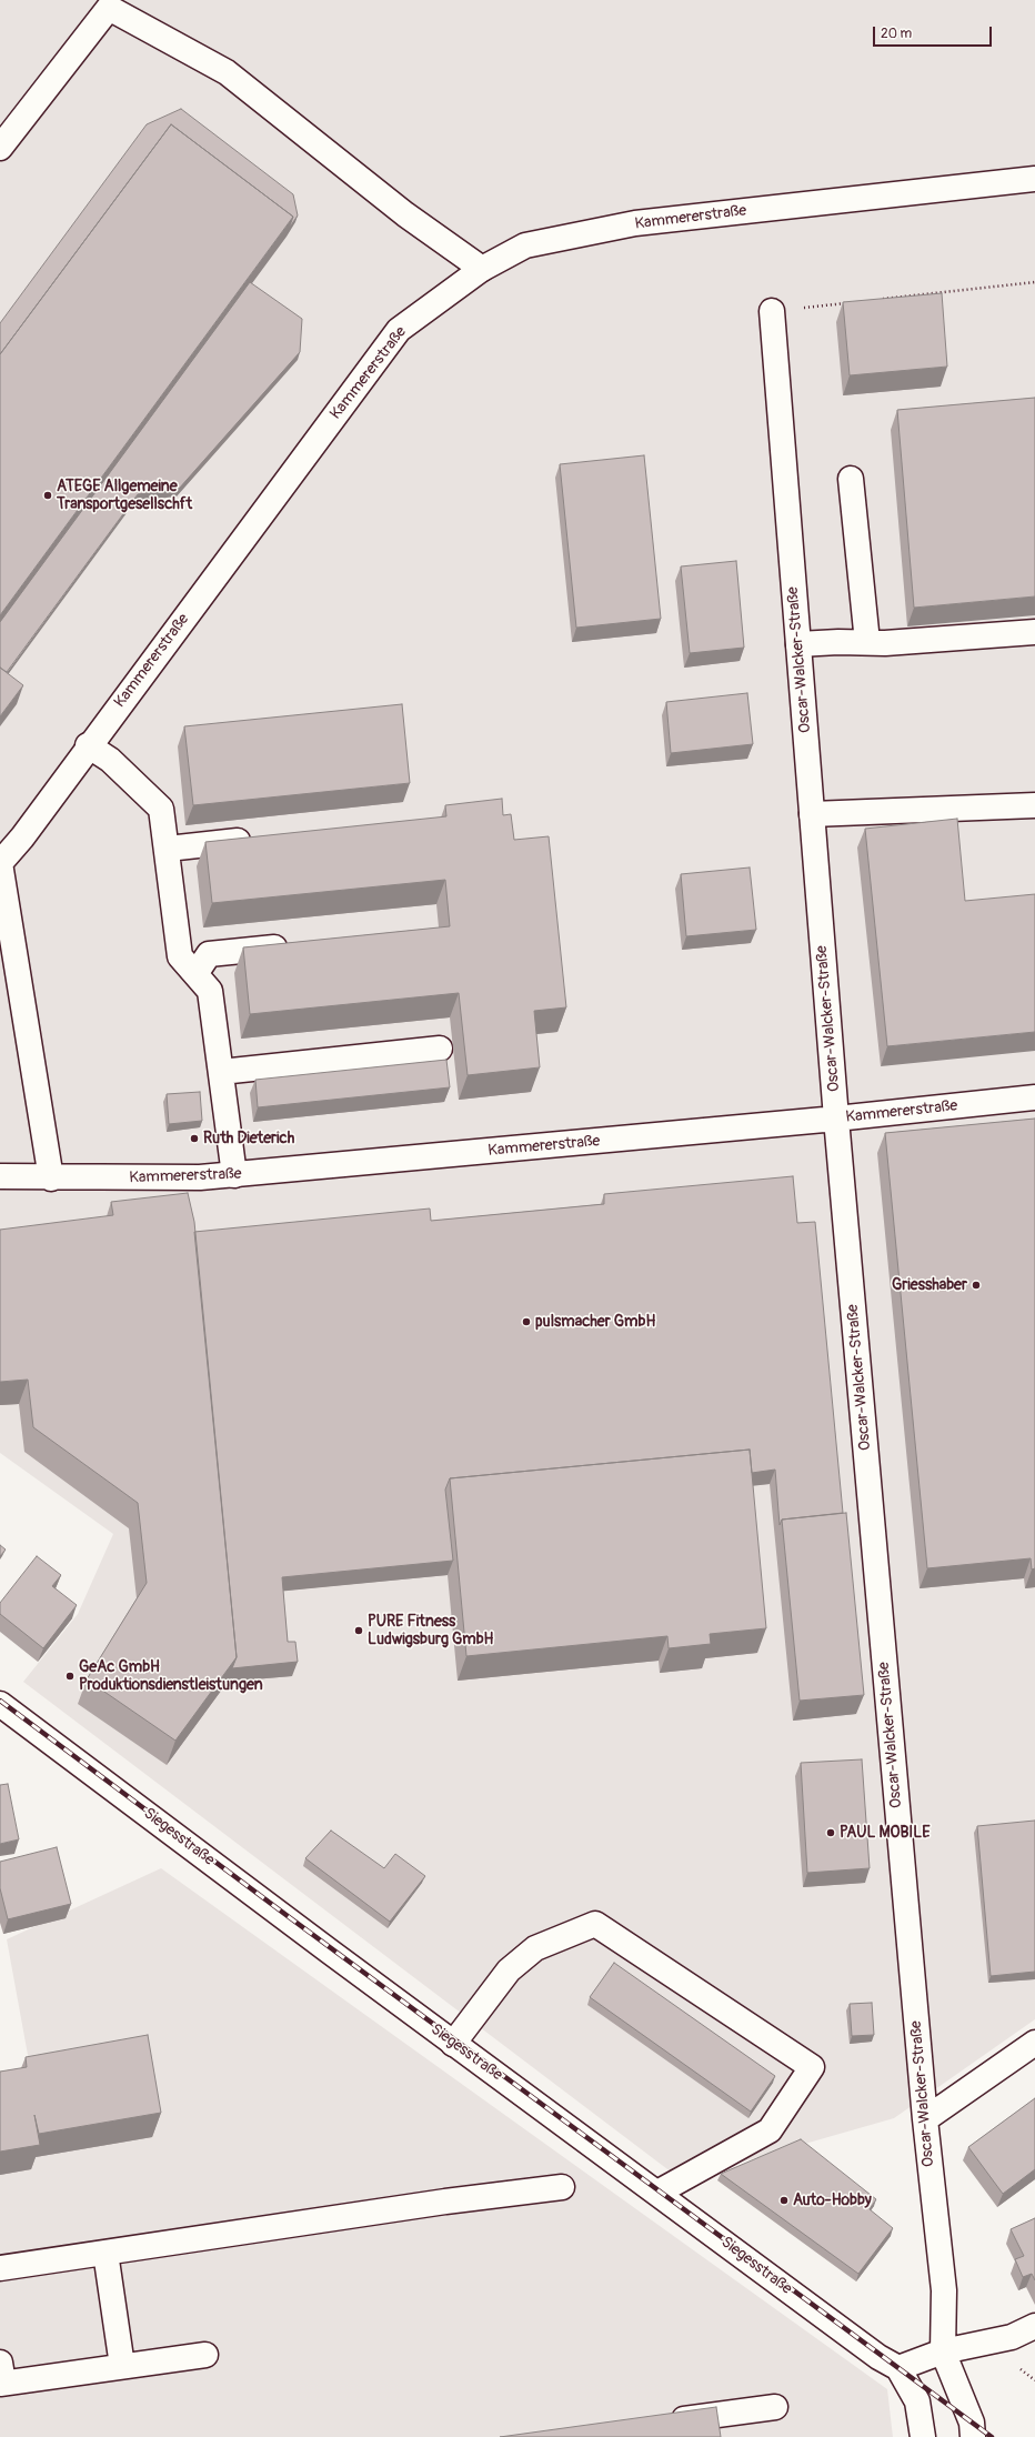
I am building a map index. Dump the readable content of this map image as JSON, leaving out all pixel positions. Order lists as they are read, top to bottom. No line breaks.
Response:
{"streets":{"street":["Kammererstraße","Oscar-Walcker-Straße","Siegesstraße"]},"crossings":[["Kammererstraße","Oscar-Walcker-Straße"]],"places":["ATEGE Allgemeine Transportgesellschft","Ruth Dieterich","Griesshaber","pulsmacher GmbH","PURE Fitness Ludwigsburg GmbH","GeAc GmbH Produktionsdienstleistungen","PAUL MOBILE","Auto-Hobby"],"scale_bar":"20 m"}
